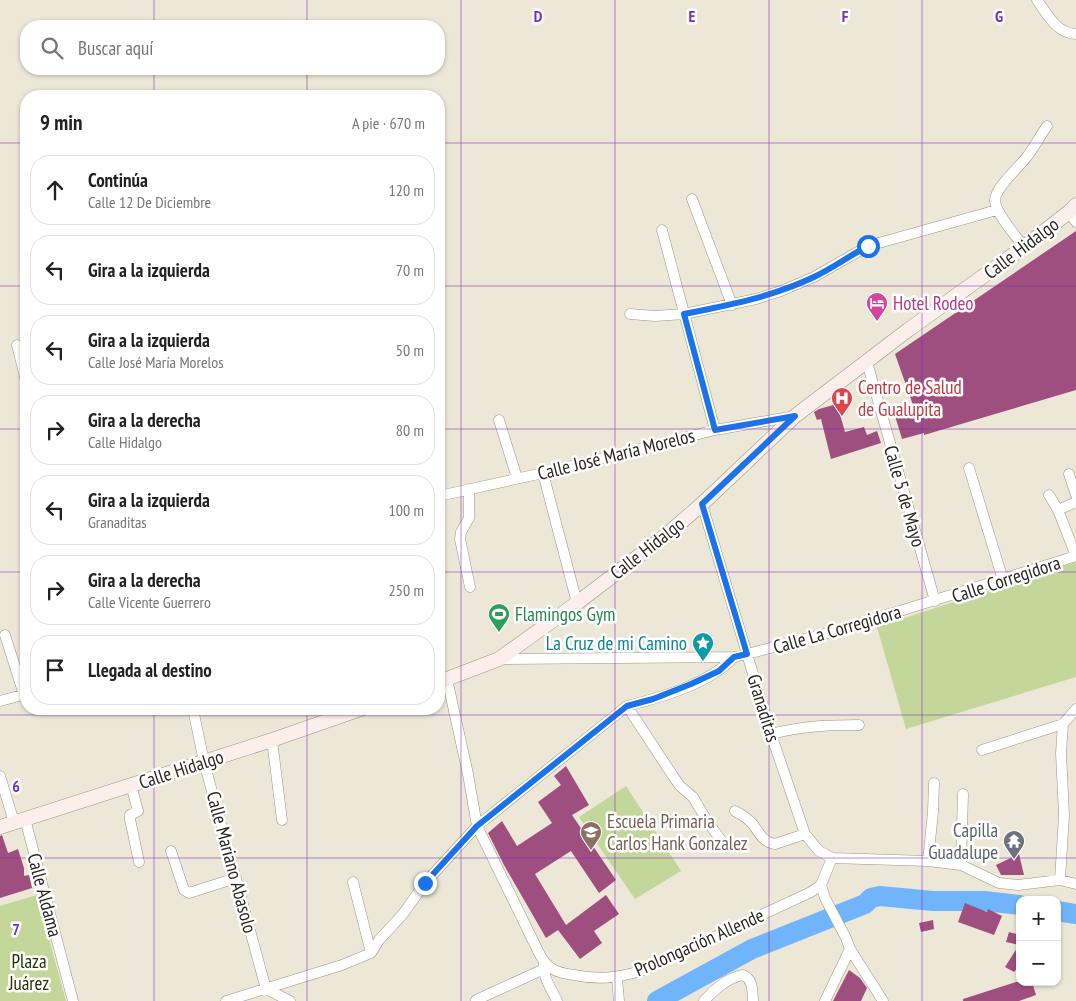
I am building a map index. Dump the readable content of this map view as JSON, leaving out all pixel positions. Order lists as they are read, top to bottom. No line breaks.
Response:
{"streets":{"main road":["Calle Hidalgo"],"street":["Calle José María Morelos","Calle 5 de Mayo","Calle Corregidora","Calle La Corregidora","Granaditas","Calle Mariano Abasolo","Calle Aldama","Prolongación Allende"]},"crossings":[["Calle Hidalgo","Calle José María Morelos"],["Calle Hidalgo","Calle 5 de Mayo"],["Calle Hidalgo","Calle La Corregidora"],["Calle Hidalgo","Granaditas"],["Calle Hidalgo","Calle Mariano Abasolo"],["Calle Hidalgo","Calle Aldama"],["Calle 5 de Mayo","Calle Corregidora"],["Calle 5 de Mayo","Calle La Corregidora"],["Calle Corregidora","Calle La Corregidora"],["Calle La Corregidora","Granaditas"]],"parks":["Plaza Juárez"],"places":{"hotel":["Hotel Rodeo"],"hospital":["Centro de Salud de Gualupita"],"sports":["Flamingos Gym"],"place":["La Cruz de mi Camino"],"school or university":["Escuela Primaria Carlos Hank Gonzalez"],"temple":["Capilla Guadalupe"]},"page":{"search":"Buscar aquí","heading":["9 min","A pie · 670 m"],"list":[["Continúa","Calle 12 De Diciembre","120 m"],["Gira a la izquierda","70 m"],["Gira a la izquierda","Calle José María Morelos","50 m"],["Gira a la derecha","Calle Hidalgo","80 m"],["Gira a la izquierda","Granaditas","100 m"],["Gira a la derecha","Calle Vicente Guerrero","250 m"],"Llegada al destino"],"map_buttons":["+","−"]},"grid":{"columns":["D","E","F","G"],"rows":["6","7"]}}
